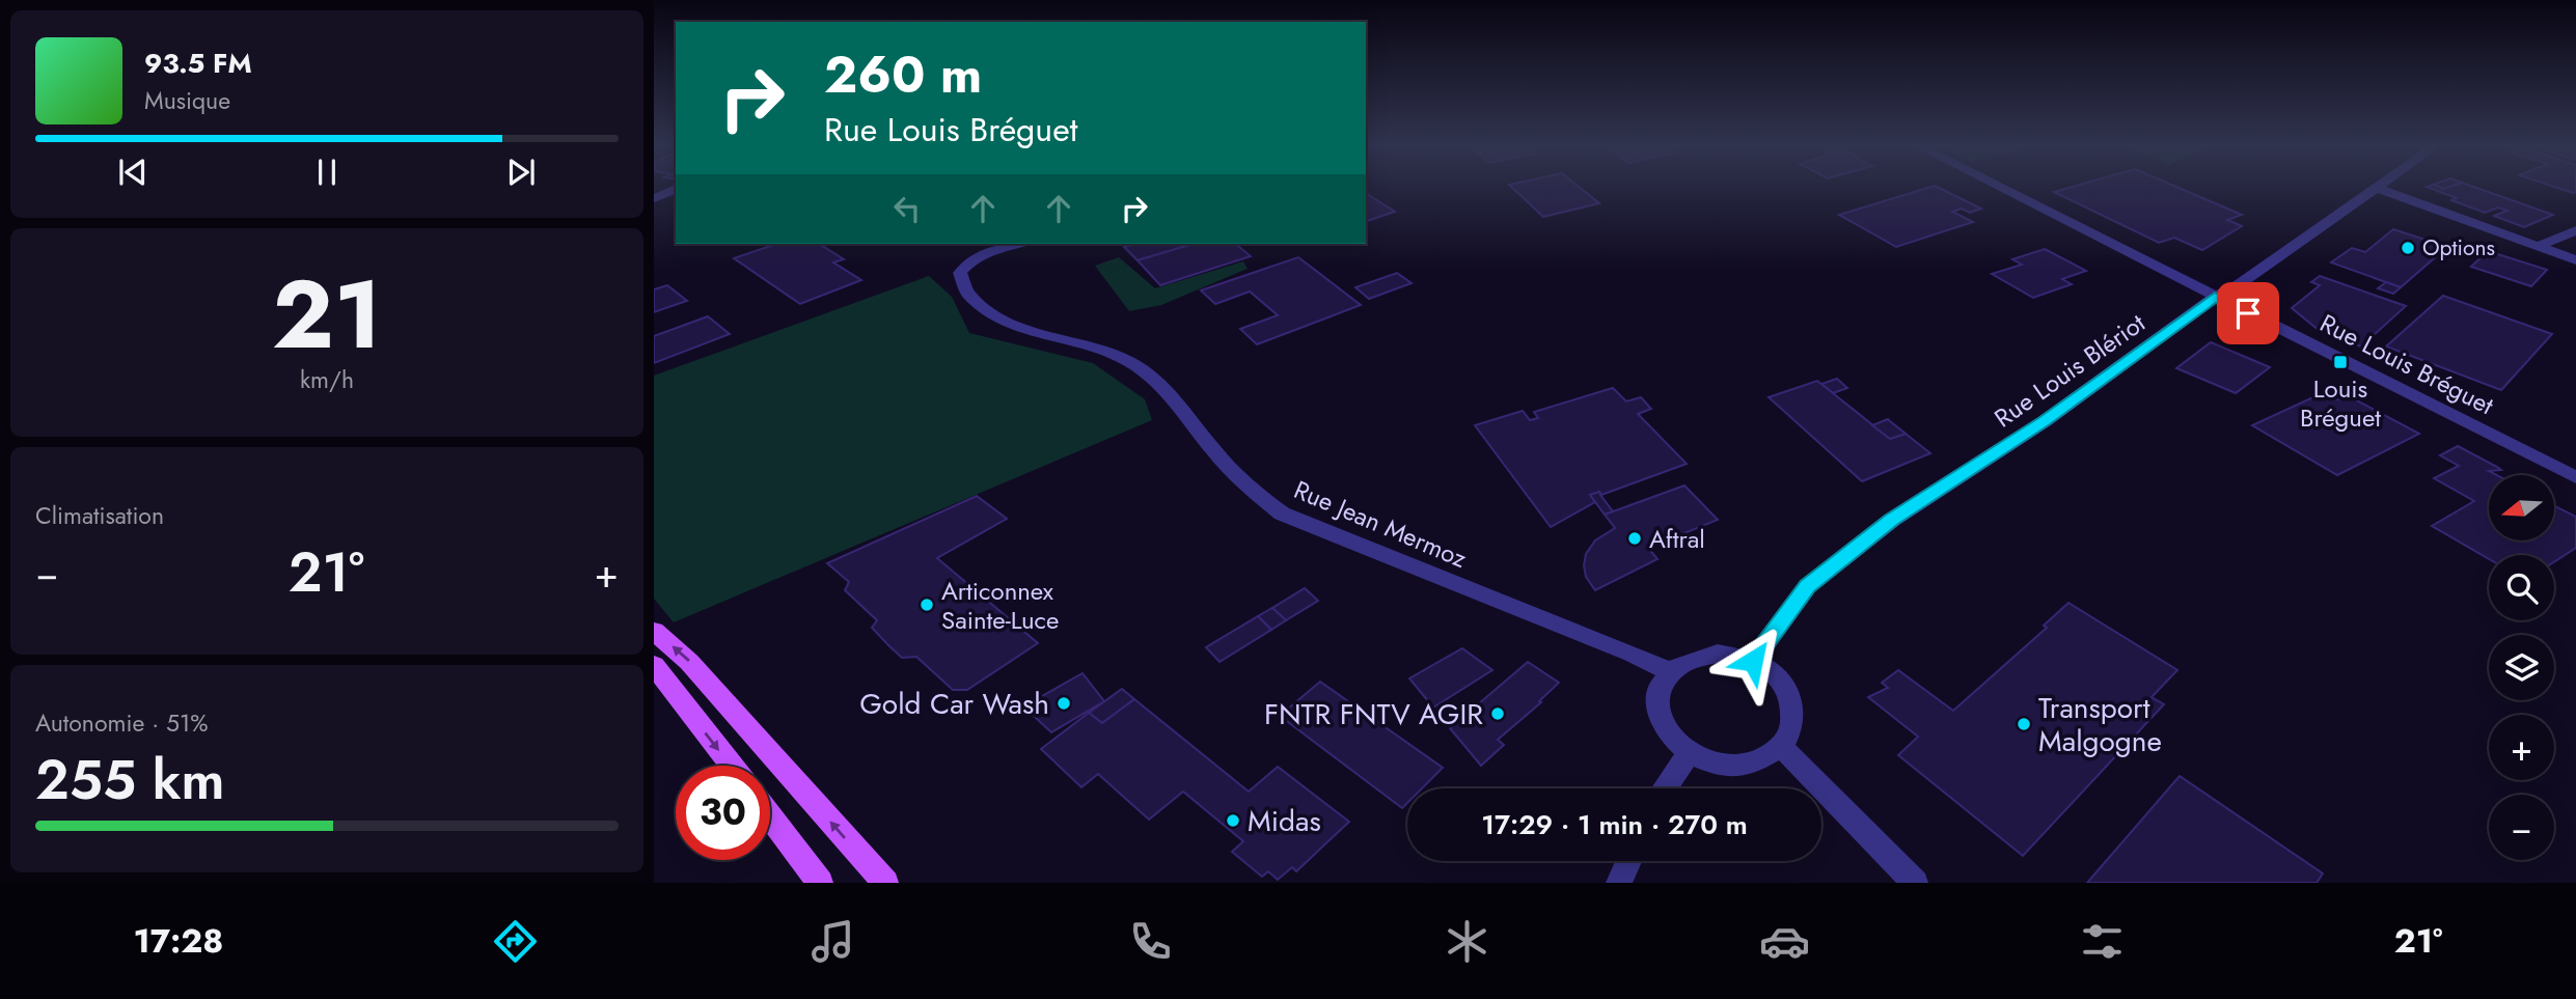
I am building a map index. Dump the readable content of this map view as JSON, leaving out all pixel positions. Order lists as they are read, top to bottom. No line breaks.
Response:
{"streets":{"street":["Rue Louis Bréguet","Rue Louis Blériot","Rue Jean Mermoz"]},"crossings":[["Rue Louis Bréguet","Rue Louis Blériot"],["Rue Louis Blériot","Rue Jean Mermoz"]],"places":{"other":["Options","Aftral","Articonnex Sainte-Luce","Gold Car Wash","FNTR FNTV AGIR","Transport Malgogne","Midas"],"transit":["Louis Bréguet"]},"north":"left","page":{"turn":["260 m","Rue Louis Bréguet"],"song":["93.5 FM","Musique"],"tile":[["21","km/h"],"Climatisation",["Autonomie · 51%","255 km"]],"map_buttons":["+","−"],"heat":["−","21°","+"],"limit":"30","trip":"17:29 · 1 min · 270 m","tabs":["17:28","21°"]}}
